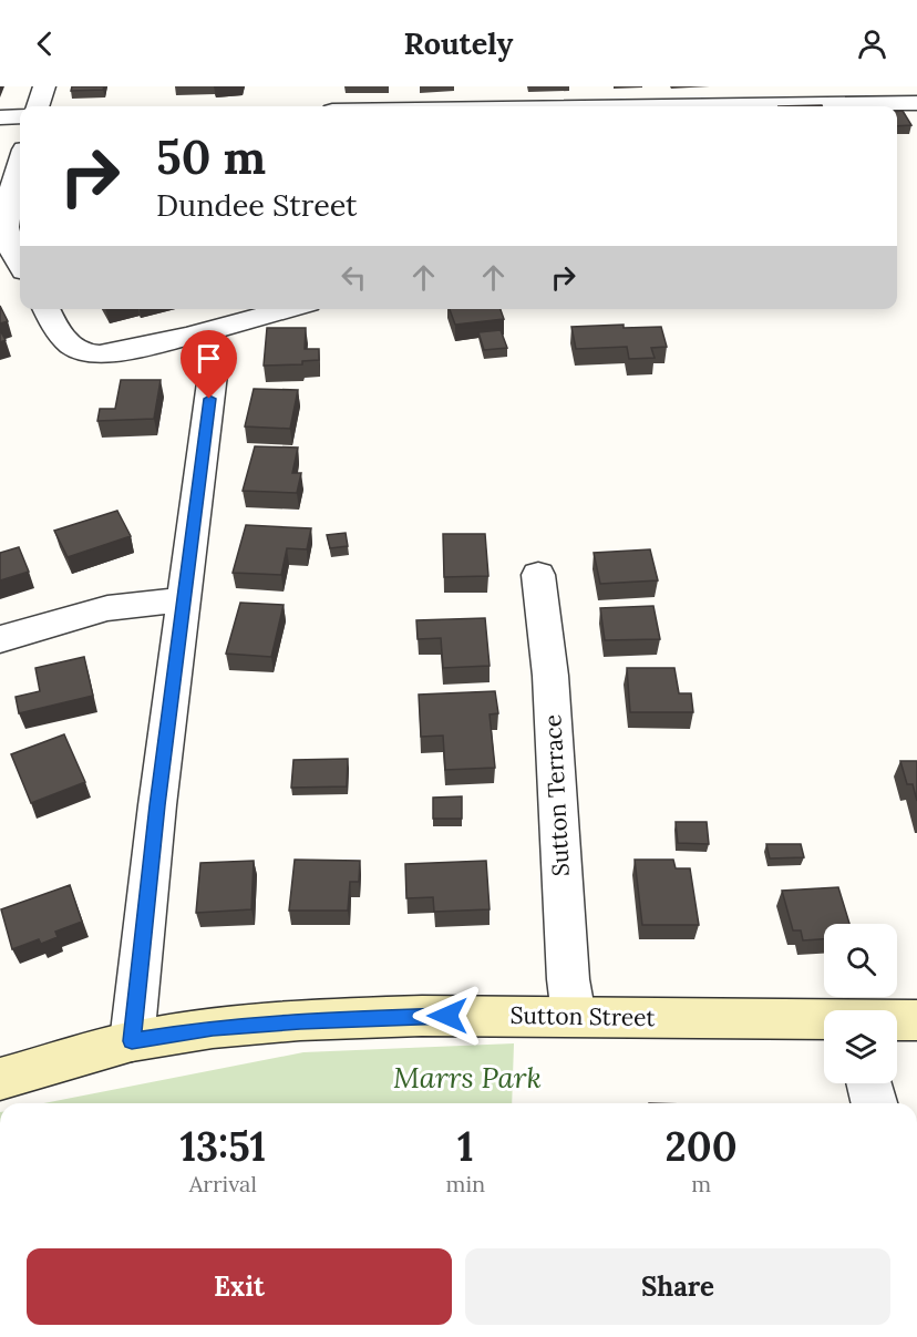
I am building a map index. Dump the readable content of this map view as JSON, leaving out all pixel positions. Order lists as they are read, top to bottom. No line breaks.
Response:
{"streets":{"street":["Sutton Terrace","Sutton Street"]},"crossings":[["Sutton Terrace","Sutton Street"]],"parks":["Marrs Park"],"page":{"header":"Routely","turn":["50 m","Dundee Street"],"eta":["13:51","Arrival","1","min","200","m"],"buttons":["Exit","Share"]}}
